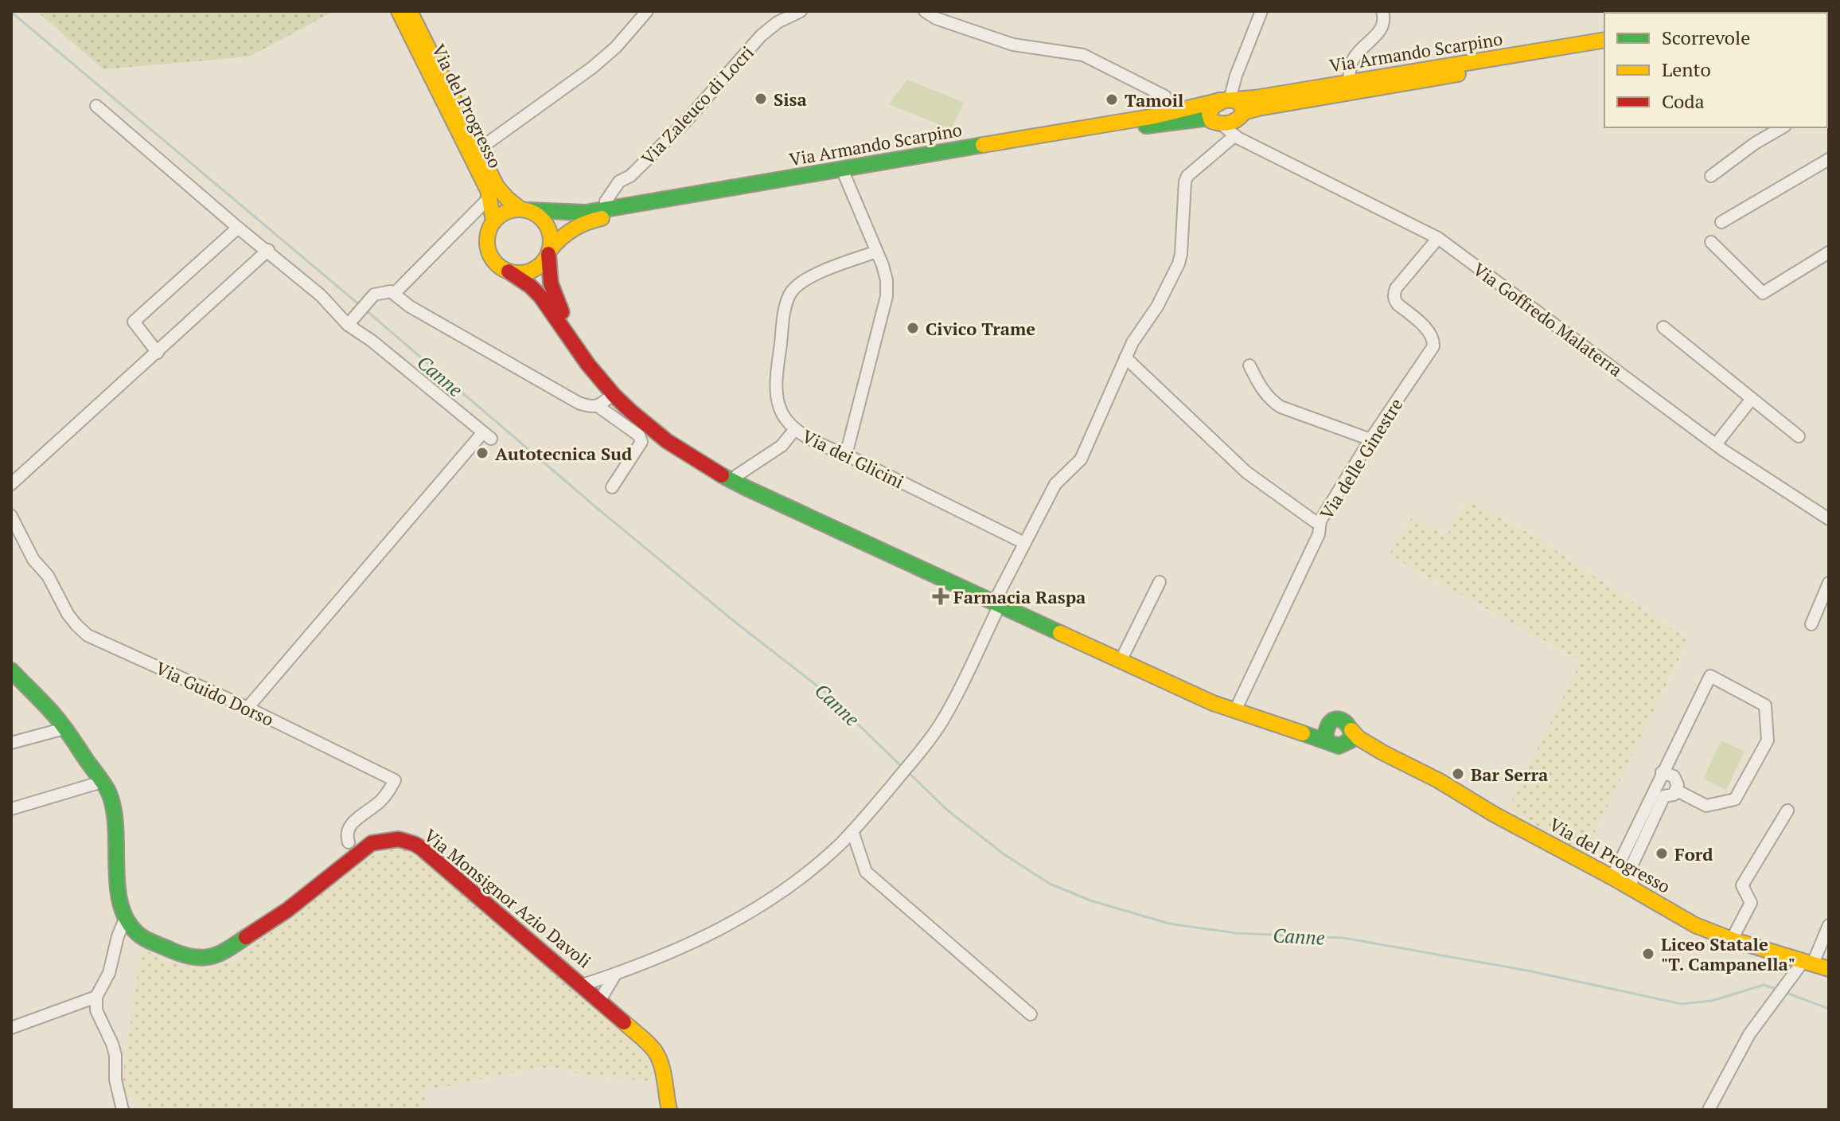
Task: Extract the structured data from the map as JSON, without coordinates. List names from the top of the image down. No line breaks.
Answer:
{"streets":{"street":["Via Armando Scarpino","Via Zaleuco di Locri","Via del Progresso","Via Goffredo Malaterra","Via dei Glicini","Via delle Ginestre","Via Guido Dorso","Via Monsignor Azio Davoli"]},"crossings":[["Via Armando Scarpino","Via Zaleuco di Locri"],["Via Armando Scarpino","Via del Progresso"],["Via Armando Scarpino","Via Goffredo Malaterra"],["Via Goffredo Malaterra","Via delle Ginestre"]],"water":["Canne"],"places":{"other":["Sisa","Tamoil","Civico Trame","Autotecnica Sud","Bar Serra","Ford","Liceo Statale \"T. Campanella\""],"health":["Farmacia Raspa"]},"legend":["Scorrevole","Lento","Coda"]}
